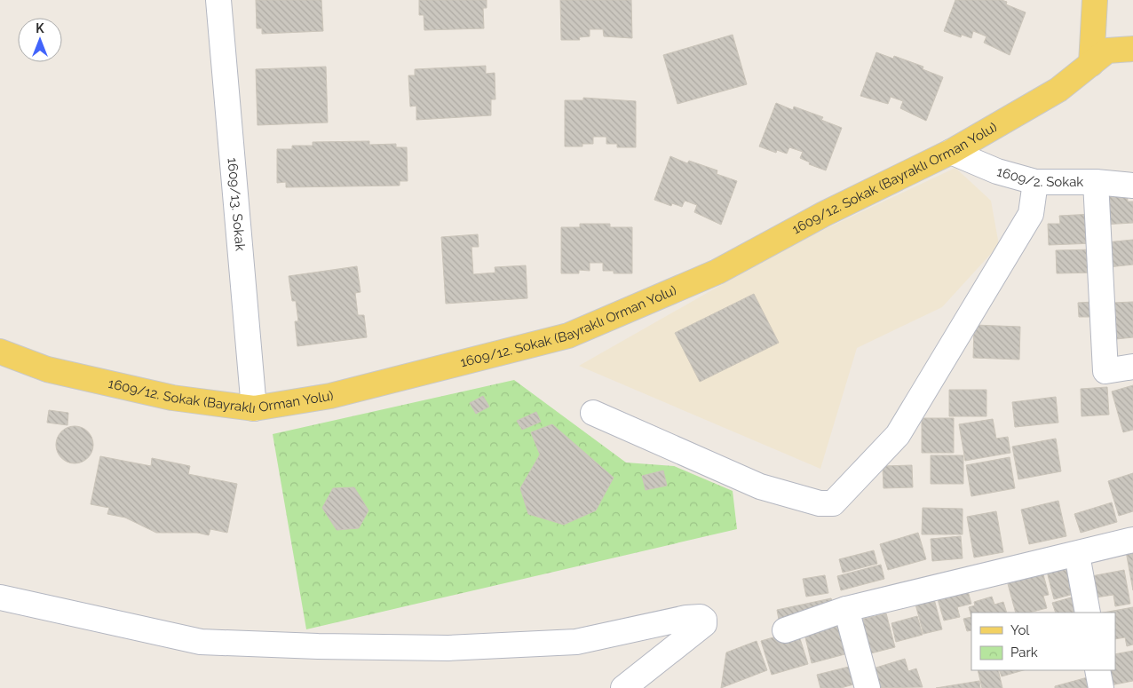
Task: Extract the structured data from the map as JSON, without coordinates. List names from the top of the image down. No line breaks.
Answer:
{"streets":{"main road":["1609/12. Sokak (Bayraklı Orman Yolu)"],"street":["1609/2. Sokak","1609/13. Sokak"]},"crossings":[["1609/2. Sokak","1609/12. Sokak (Bayraklı Orman Yolu)"],["1609/12. Sokak (Bayraklı Orman Yolu)","1609/13. Sokak"]],"legend":["Yol","Park"],"north":"top"}
